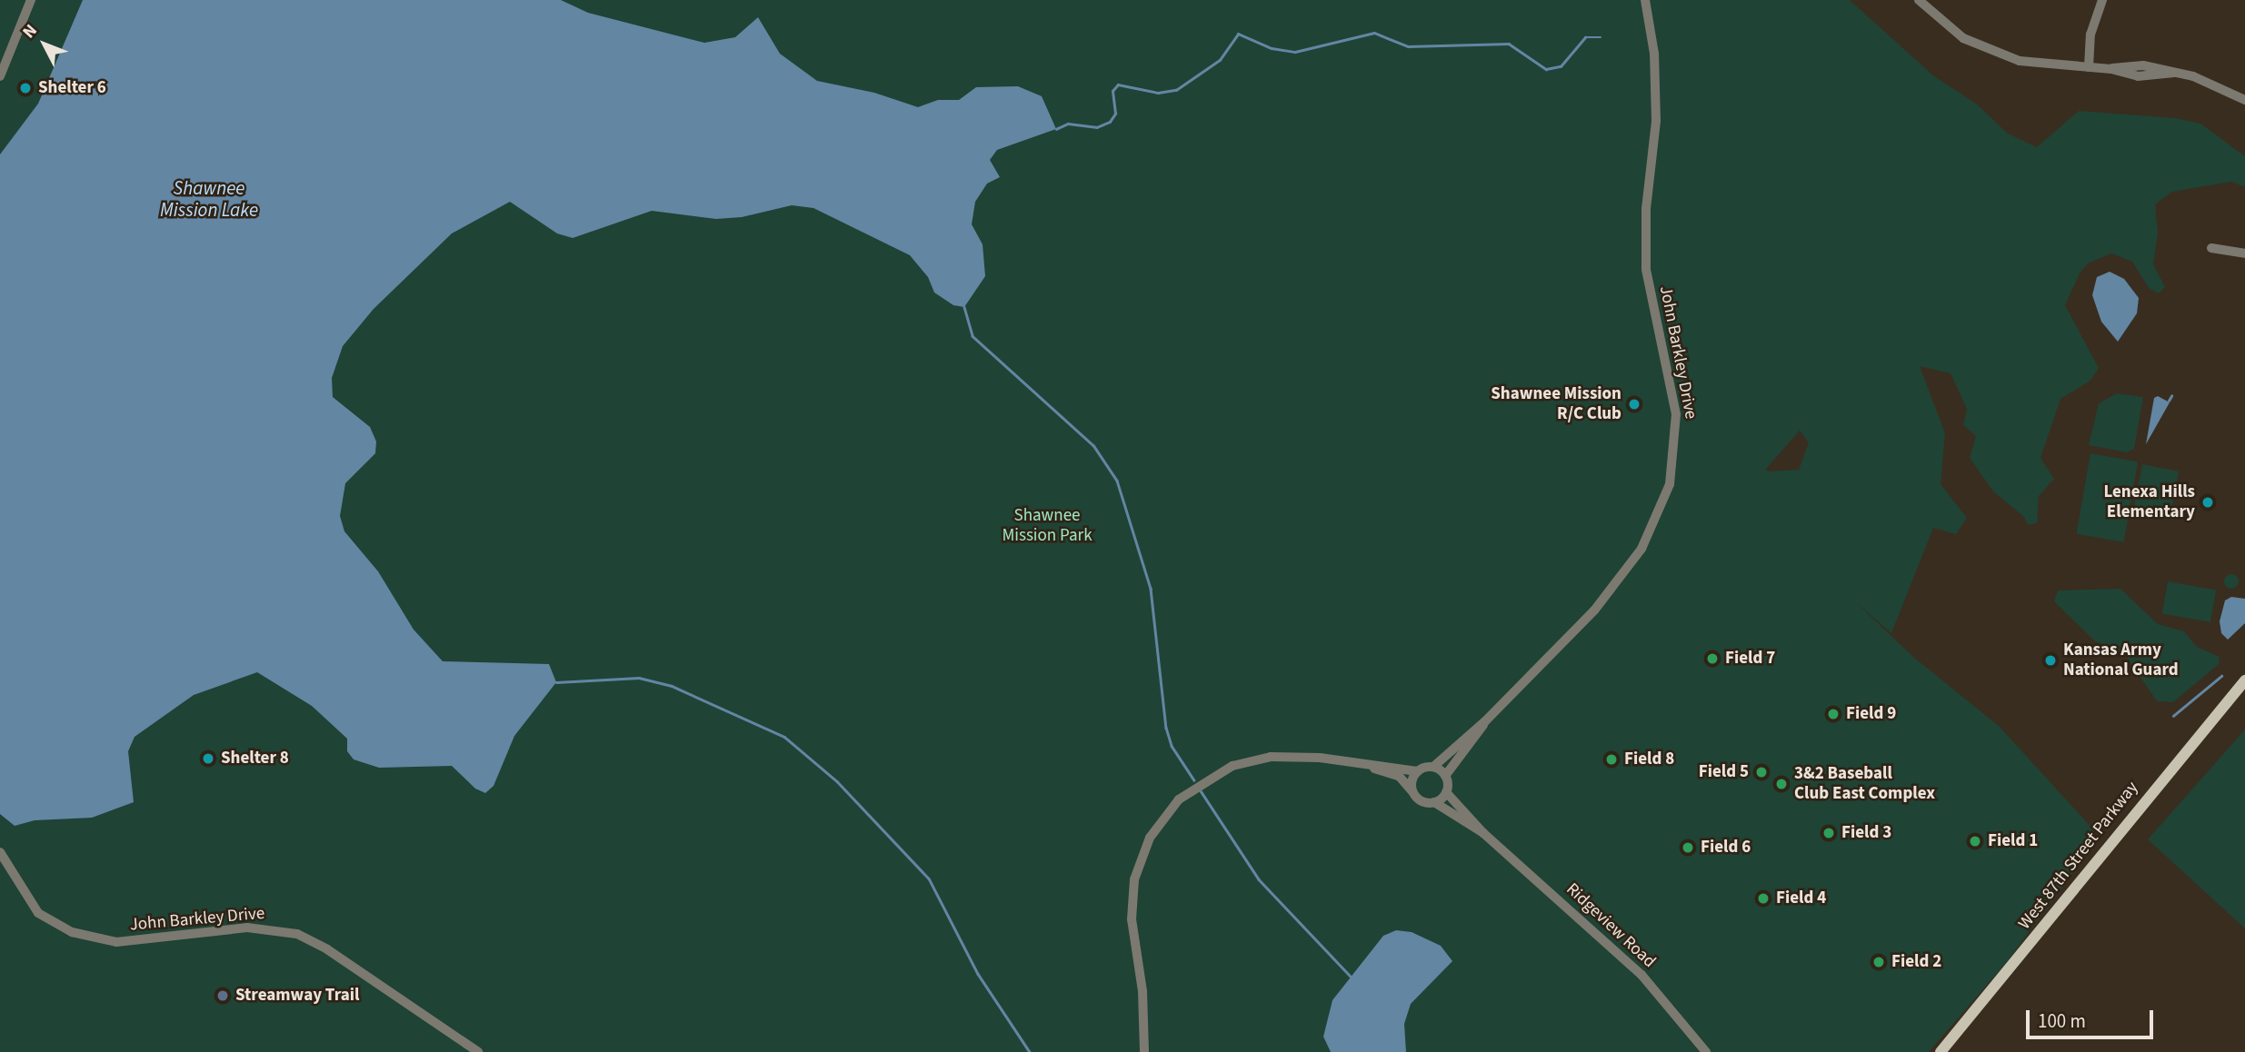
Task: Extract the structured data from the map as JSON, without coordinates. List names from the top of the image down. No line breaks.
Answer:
{"streets":{"main road":["West 87th Street Parkway"],"street":["John Barkley Drive","Ridgeview Road"]},"water":["Shawnee Mission Lake"],"parks":["Shawnee Mission Park"],"places":["Shelter 6","Shawnee Mission R/C Club","Lenexa Hills Elementary","Field 7","Kansas Army National Guard","Field 9","Shelter 8","Field 8","Field 5","3&2 Baseball Club East Complex","Field 3","Field 1","Field 6","Field 4","Field 2","Streamway Trail"],"scale_bar":"100 m","north":"top left"}
